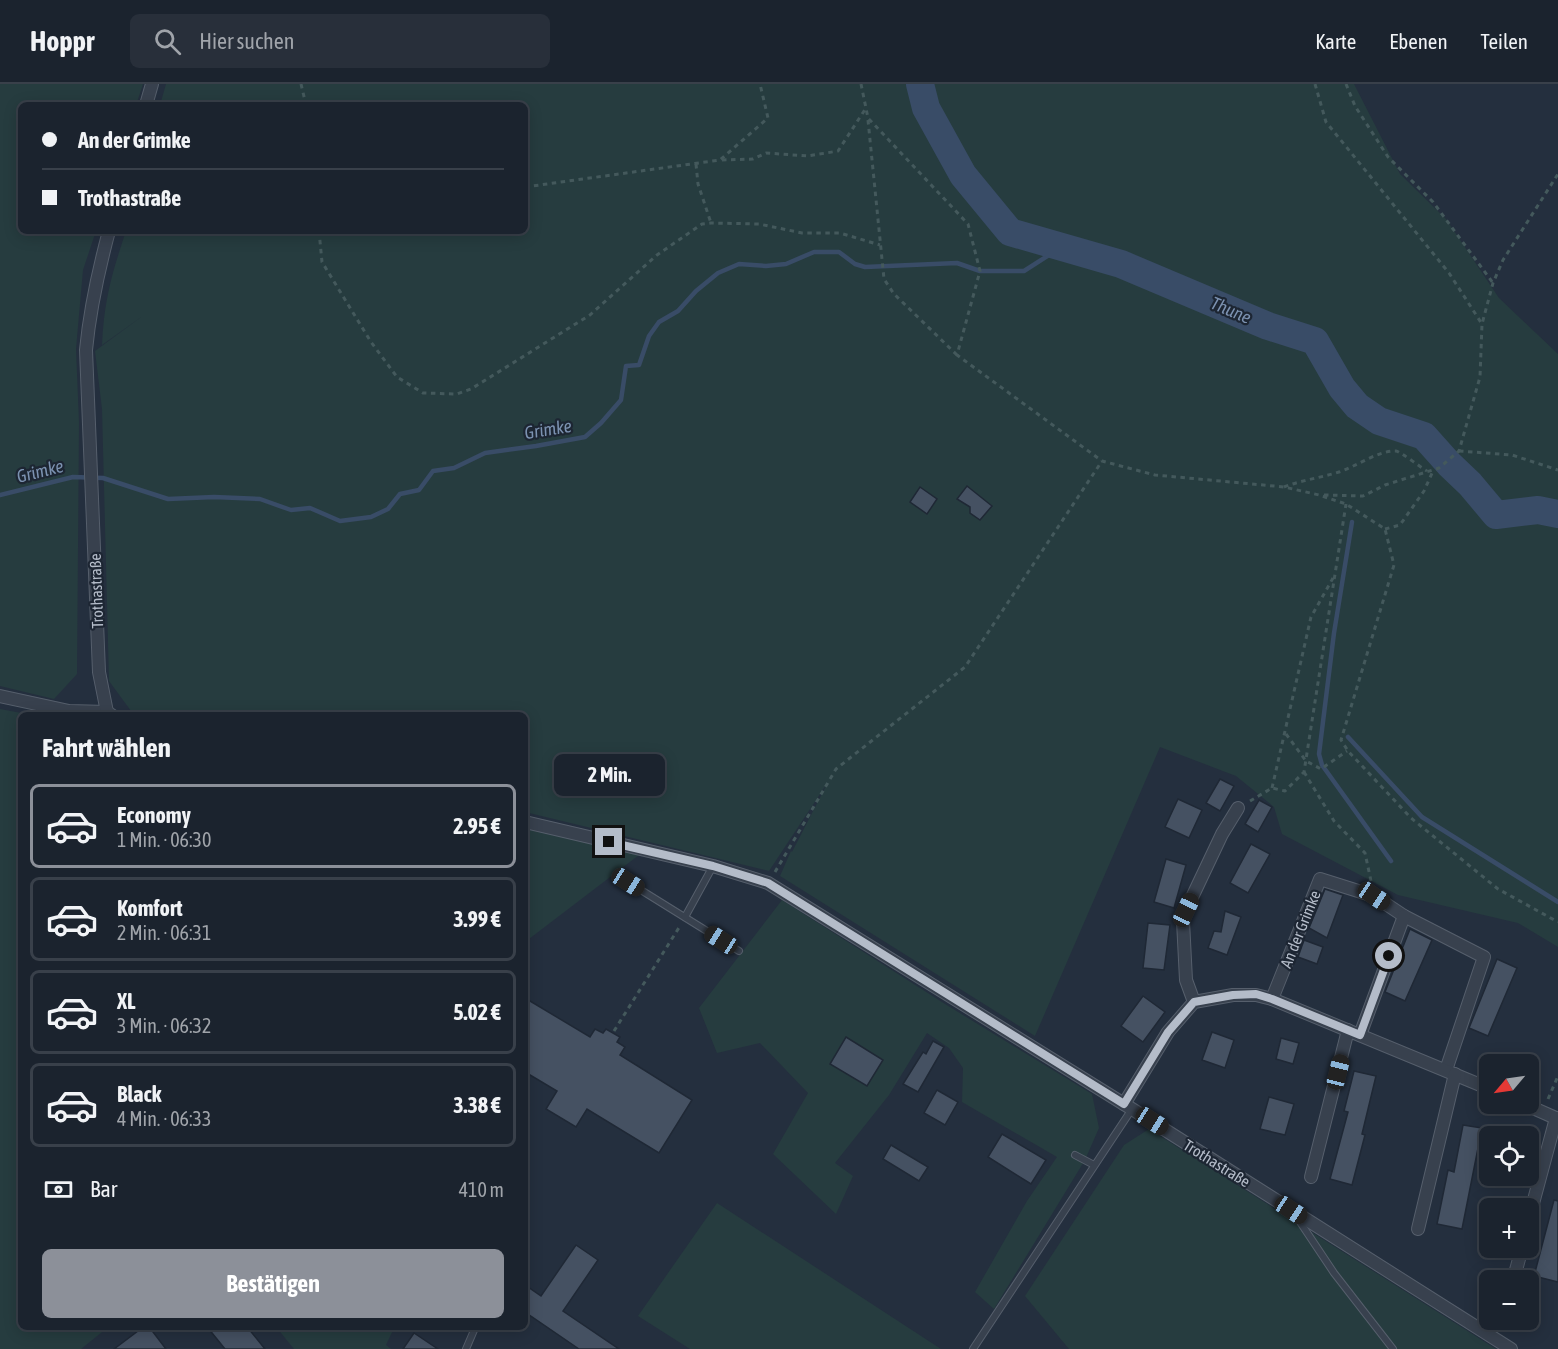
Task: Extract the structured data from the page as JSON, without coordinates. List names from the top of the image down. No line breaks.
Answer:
{"streets":{"street":["Trothastraße","An der Grimke"]},"water":["Thune","Grimke"],"north":"bottom left","page":{"header":"Hoppr","search":"Hier suchen","nav":["Karte","Ebenen","Teilen"],"banner":["An der Grimke","Trothastraße"],"heading":"Fahrt wählen","bubble":"2 Min.","list":[{"name":"Economy","note":"1 Min. · 06:30","value":"2.95 €"},{"name":"Komfort","note":"2 Min. · 06:31","value":"3.99 €"},{"name":"XL","note":"3 Min. · 06:32","value":"5.02 €"},{"name":"Black","note":"4 Min. · 06:33","value":"3.38 €"}],"map_buttons":["+","−"],"pay":["Bar","410 m"],"buttons":"Bestätigen"}}
